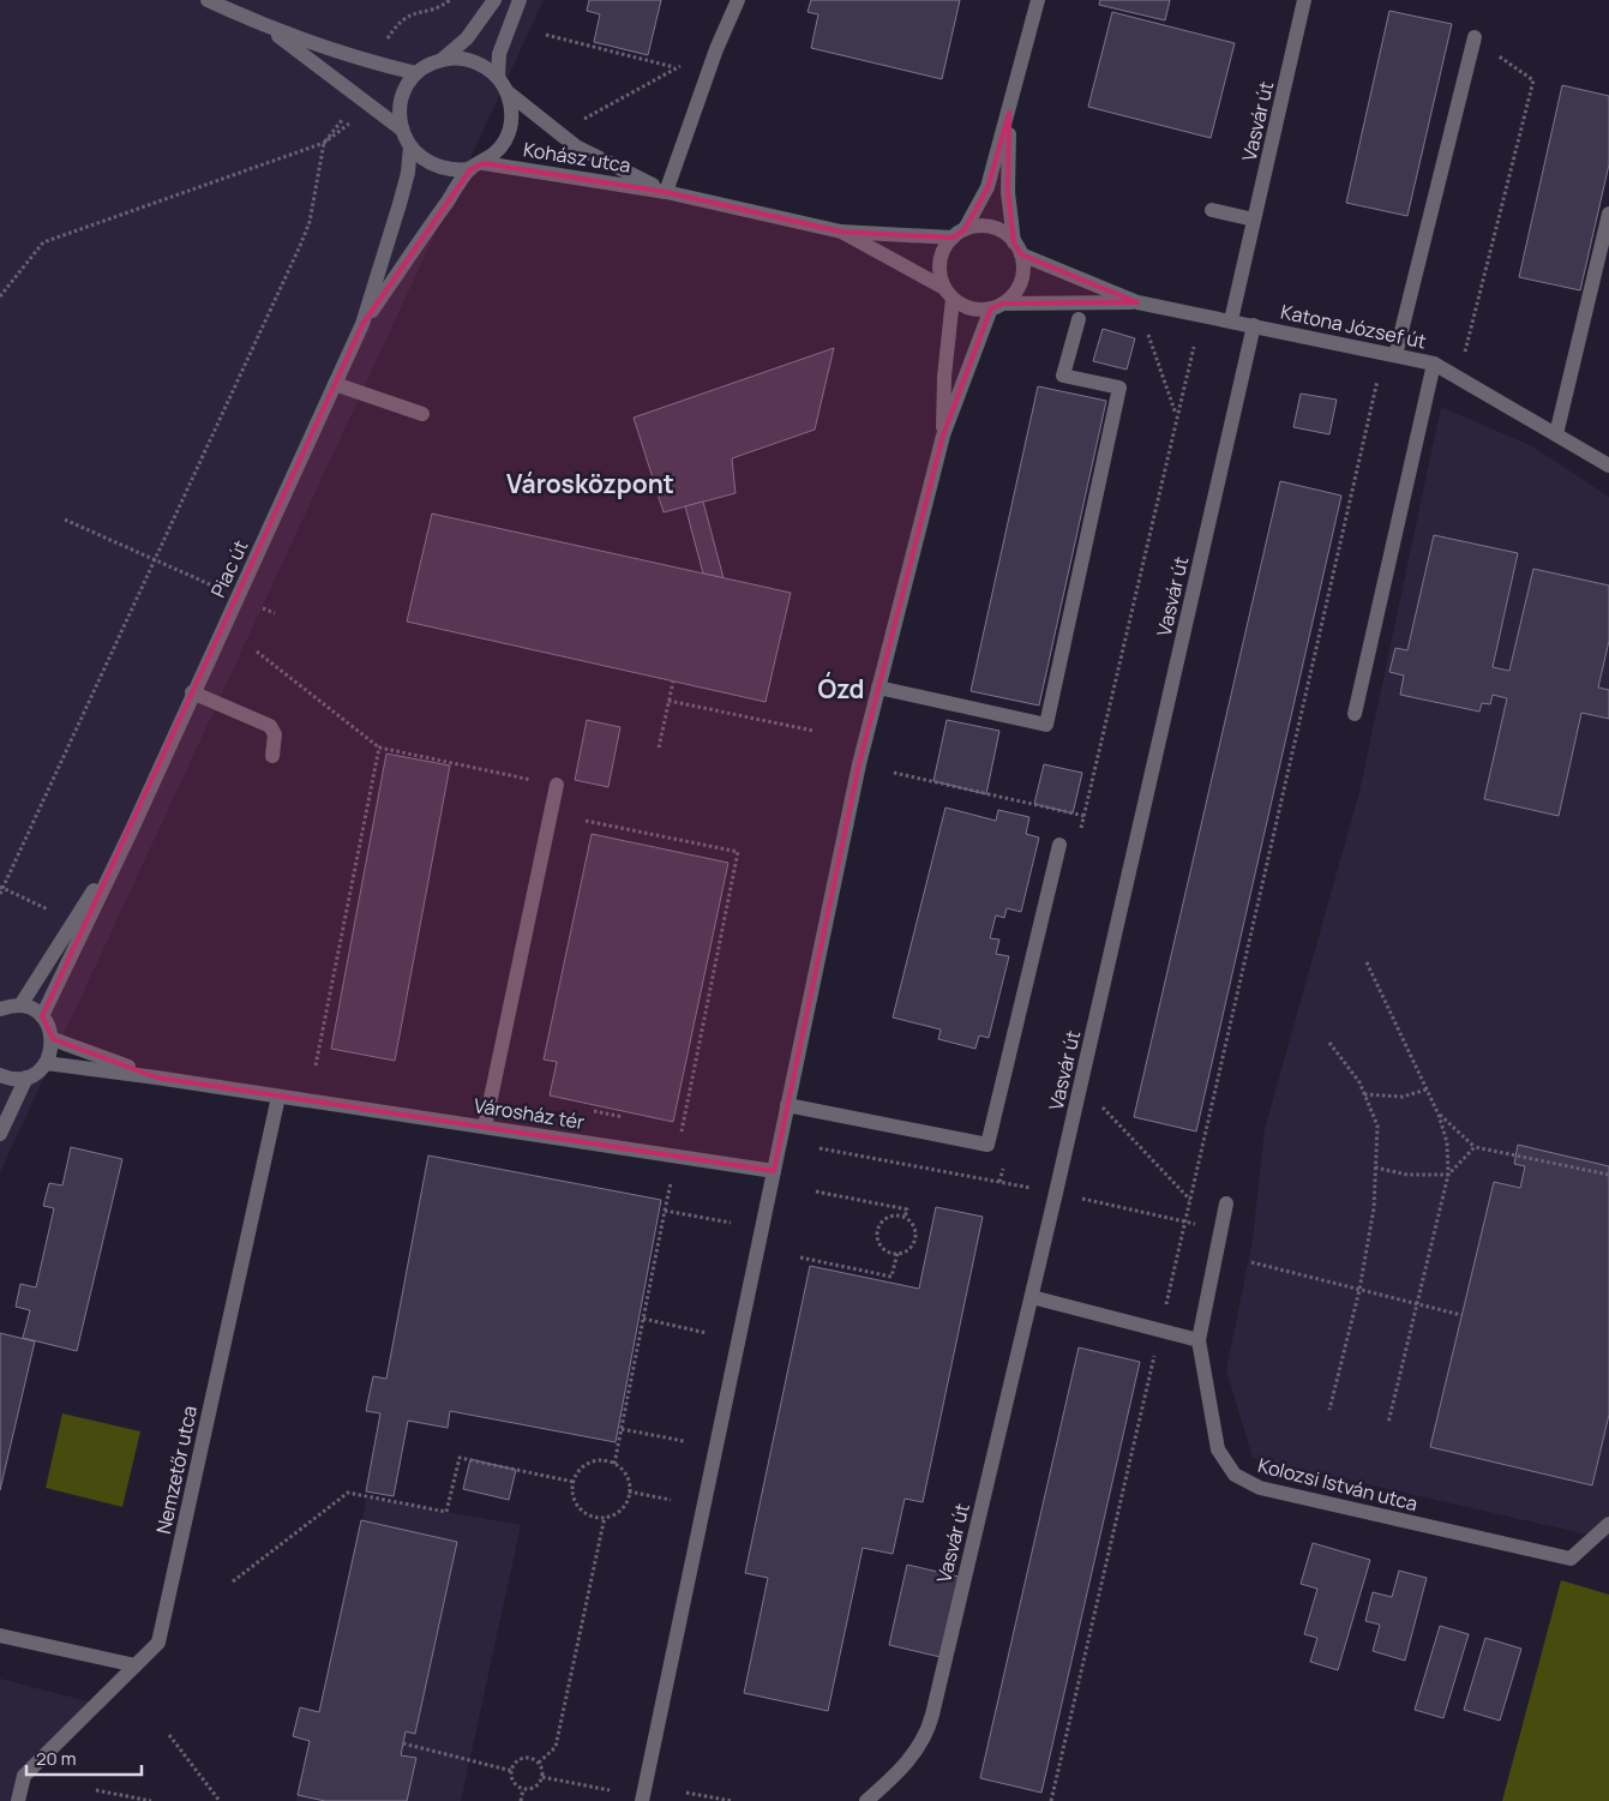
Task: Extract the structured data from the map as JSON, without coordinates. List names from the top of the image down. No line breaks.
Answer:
{"streets":{"street":["Vasvár út","Kohász utca","Katona József út","Piac út","Városház tér","Nemzetőr utca","Kolozsi István utca"]},"crossings":[["Vasvár út","Katona József út"],["Városház tér","Nemzetőr utca"]],"districts":["Városközpont","Ózd"],"scale_bar":"20 m"}
